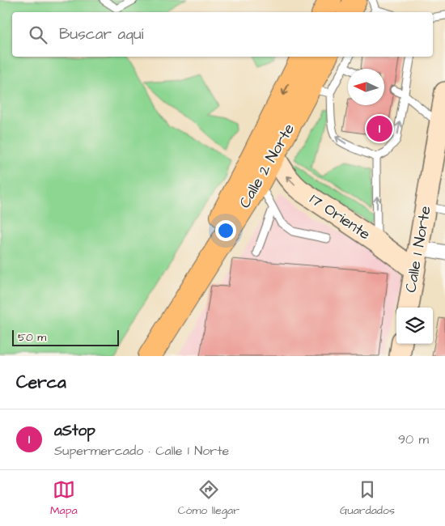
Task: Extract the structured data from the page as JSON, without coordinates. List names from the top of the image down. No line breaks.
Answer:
{"streets":{"main road":["Calle 2 Norte","17 Oriente","Calle 1 Norte"]},"crossings":[["Calle 2 Norte","17 Oriente"],["17 Oriente","Calle 1 Norte"]],"one_way":["17 Oriente"],"scale_bar":"50 m","north":"left","page":{"search":"Buscar aquí","pins":"1","scale":"50 m","heading":"Cerca","list":[{"mark":"1","name":"aStop","note":"Supermercado · Calle 1 Norte","value":"90 m"}],"nav":["Mapa","Cómo llegar","Guardados"]}}
